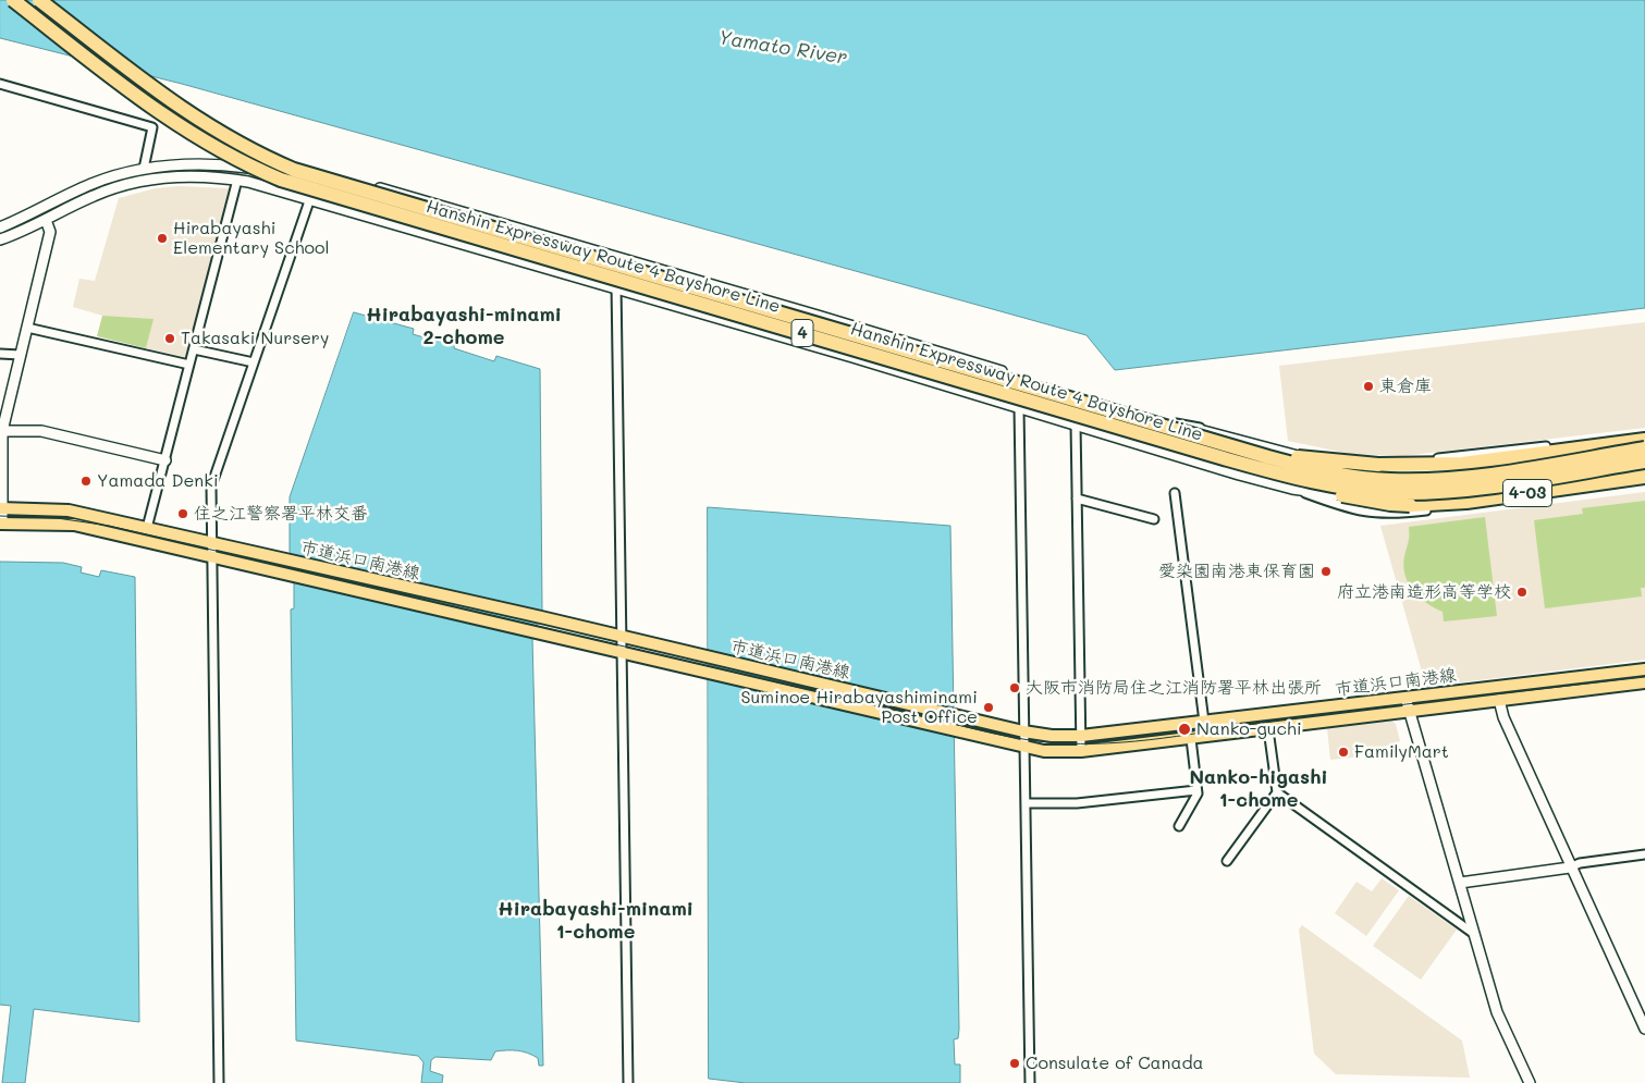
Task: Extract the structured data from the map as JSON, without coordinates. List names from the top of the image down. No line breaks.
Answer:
{"streets":{"highway":["Hanshin Expressway Route 4 Bayshore Line","4","4-03"],"main road":["市道浜口南港線"]},"crossings":[["Hanshin Expressway Route 4 Bayshore Line","4-03"]],"districts":["Hirabayashi-minami 2-chome","Nanko-higashi 1-chome","Hirabayashi-minami 1-chome"],"water":["Yamato River"],"places":["Hirabayashi Elementary School","Takasaki Nursery","東倉庫","Yamada Denki","住之江警察署平林交番","愛染園南港東保育園","府立港南造形高等学校","大阪市消防局住之江消防署平林出張所","Suminoe Hirabayashiminami Post Office","Nanko-guchi","FamilyMart","Consulate of Canada"]}
